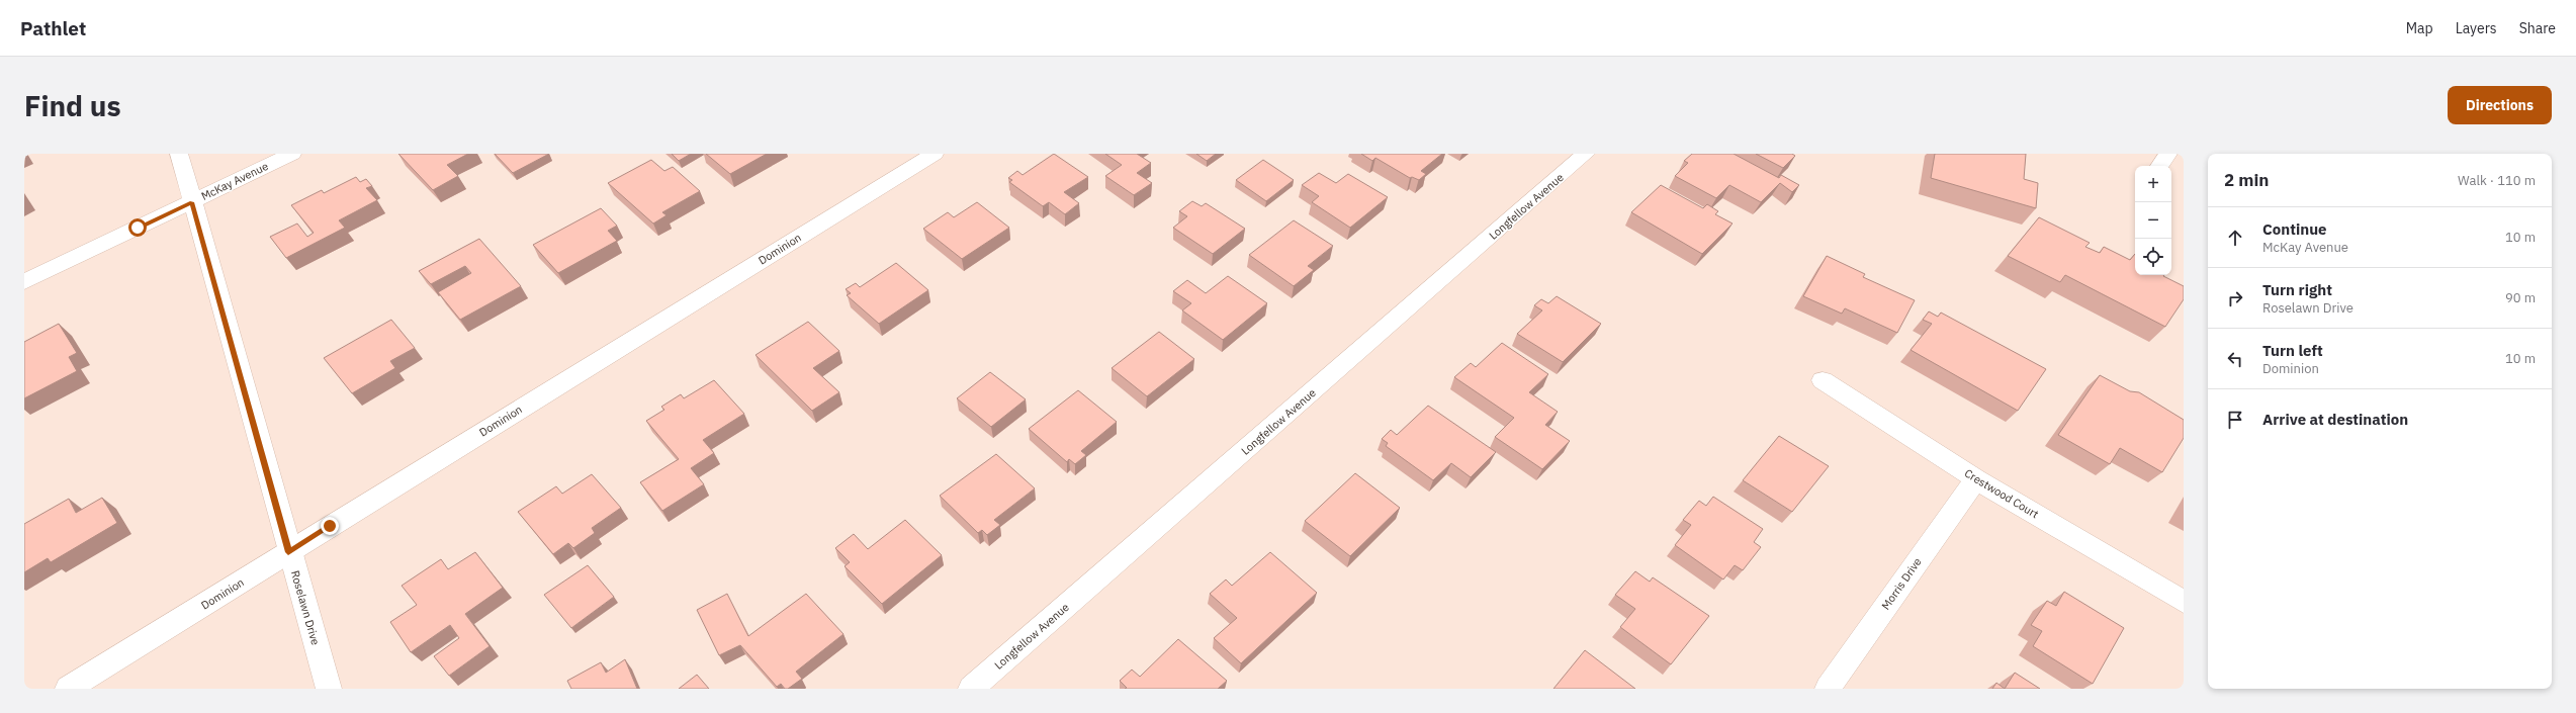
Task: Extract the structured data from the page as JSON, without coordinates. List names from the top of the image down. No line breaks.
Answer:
{"streets":{"street":["McKay Avenue","Longfellow Avenue","Dominion","Crestwood Court","Morris Drive","Roselawn Drive"]},"crossings":[["McKay Avenue","Roselawn Drive"],["Dominion","Roselawn Drive"],["Crestwood Court","Morris Drive"]],"page":{"header":"Pathlet","nav":["Map","Layers","Share"],"buttons":"Directions","title":"Find us","heading":["2 min","Walk · 110 m"],"map_buttons":["+","−"],"list":[["Continue","McKay Avenue","10 m"],["Turn right","Roselawn Drive","90 m"],["Turn left","Dominion","10 m"],"Arrive at destination"]}}
